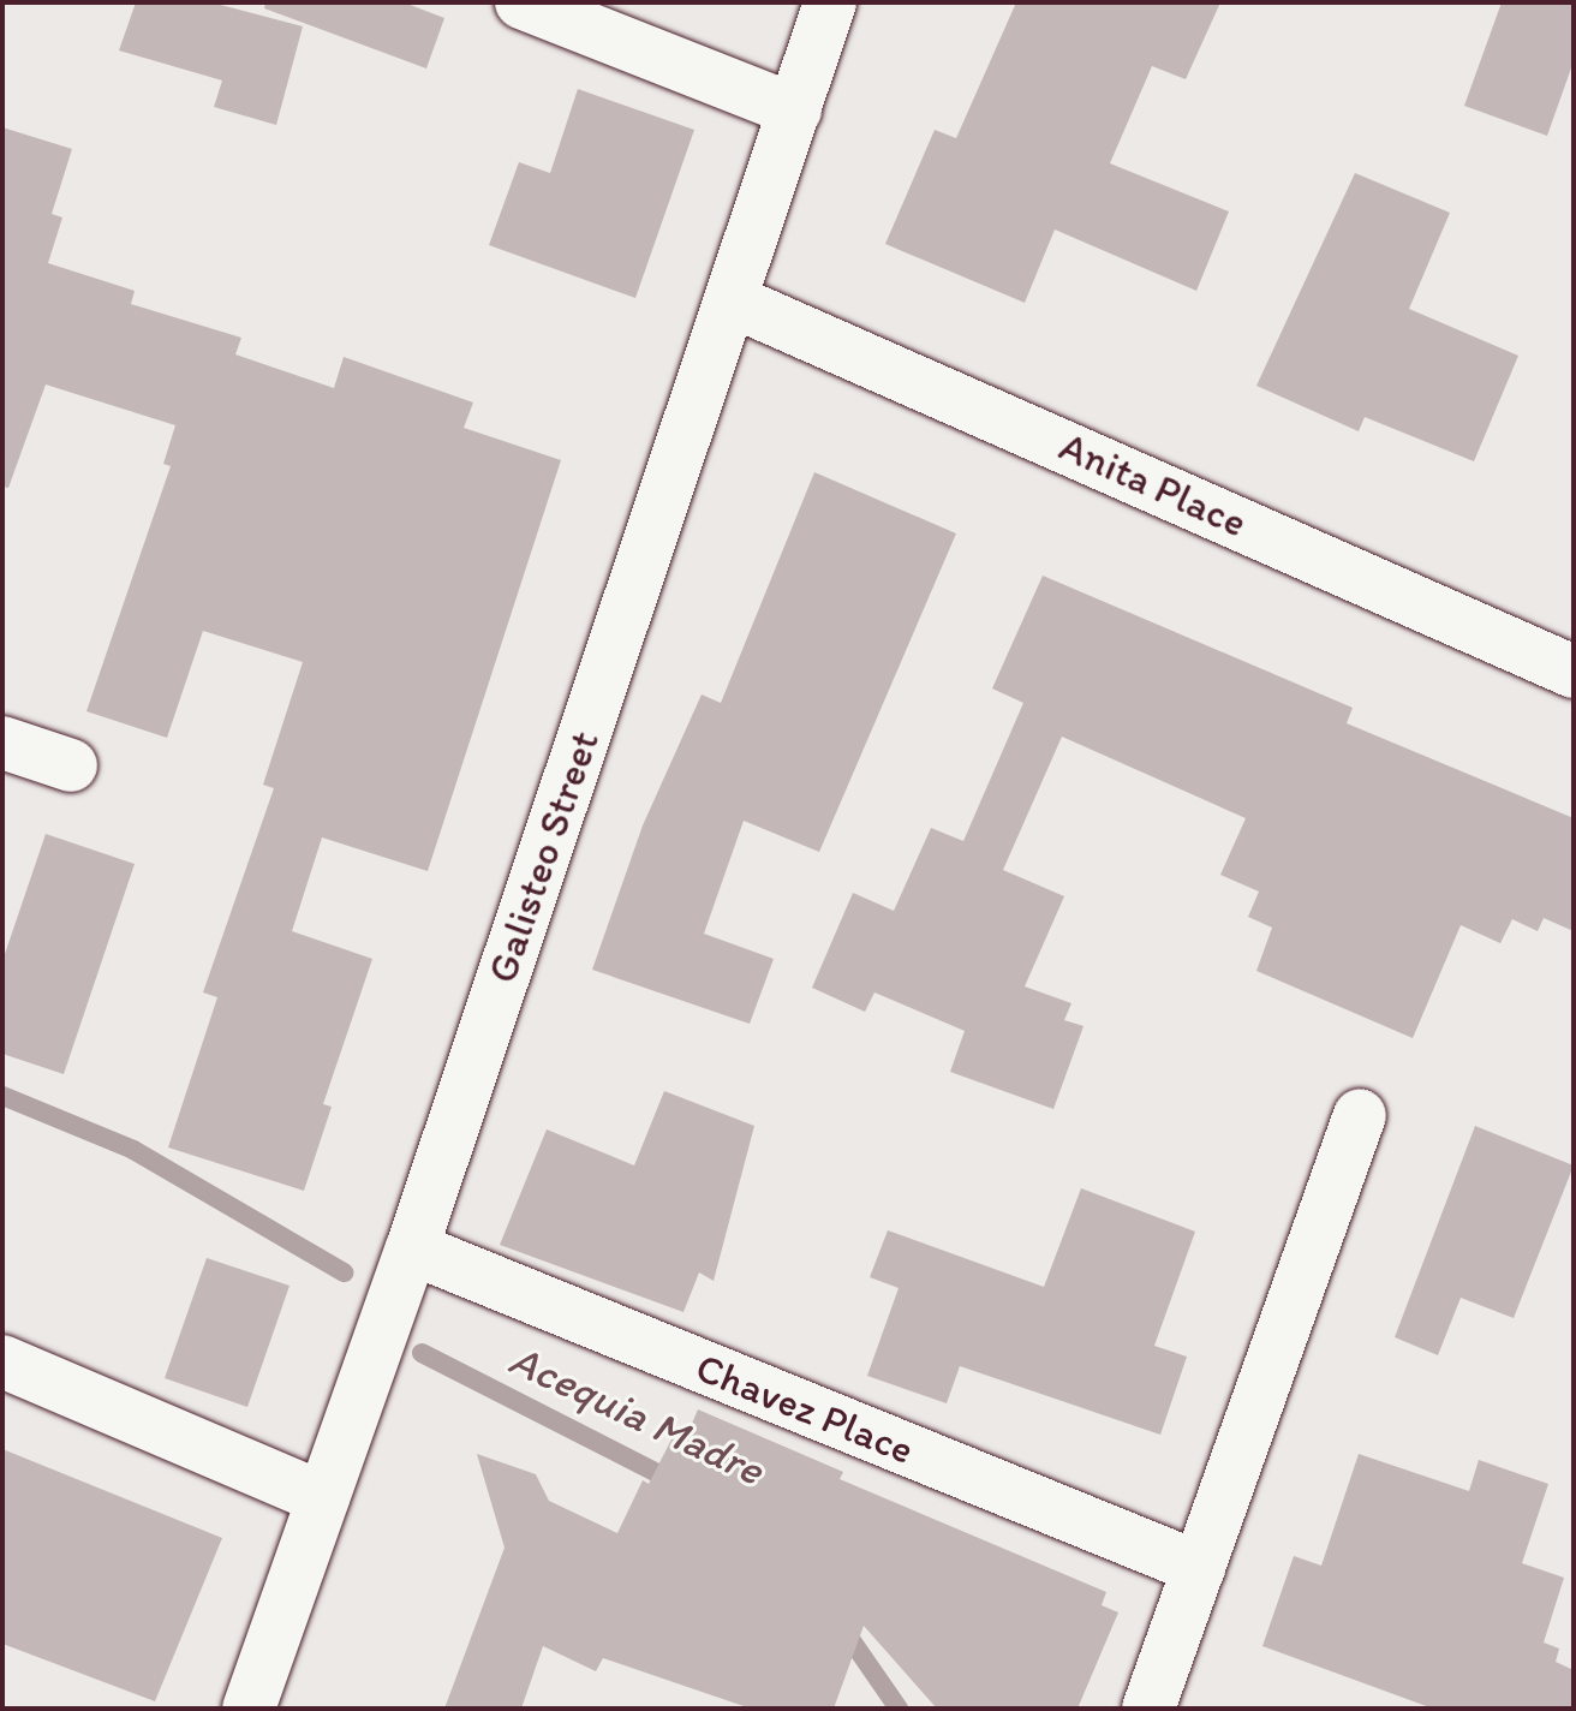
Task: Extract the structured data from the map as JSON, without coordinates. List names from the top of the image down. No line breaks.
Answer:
{"streets":{"street":["Anita Place","Galisteo Street","Chavez Place"]},"crossings":[["Anita Place","Galisteo Street"],["Galisteo Street","Chavez Place"]],"water":["Acequia Madre"]}
